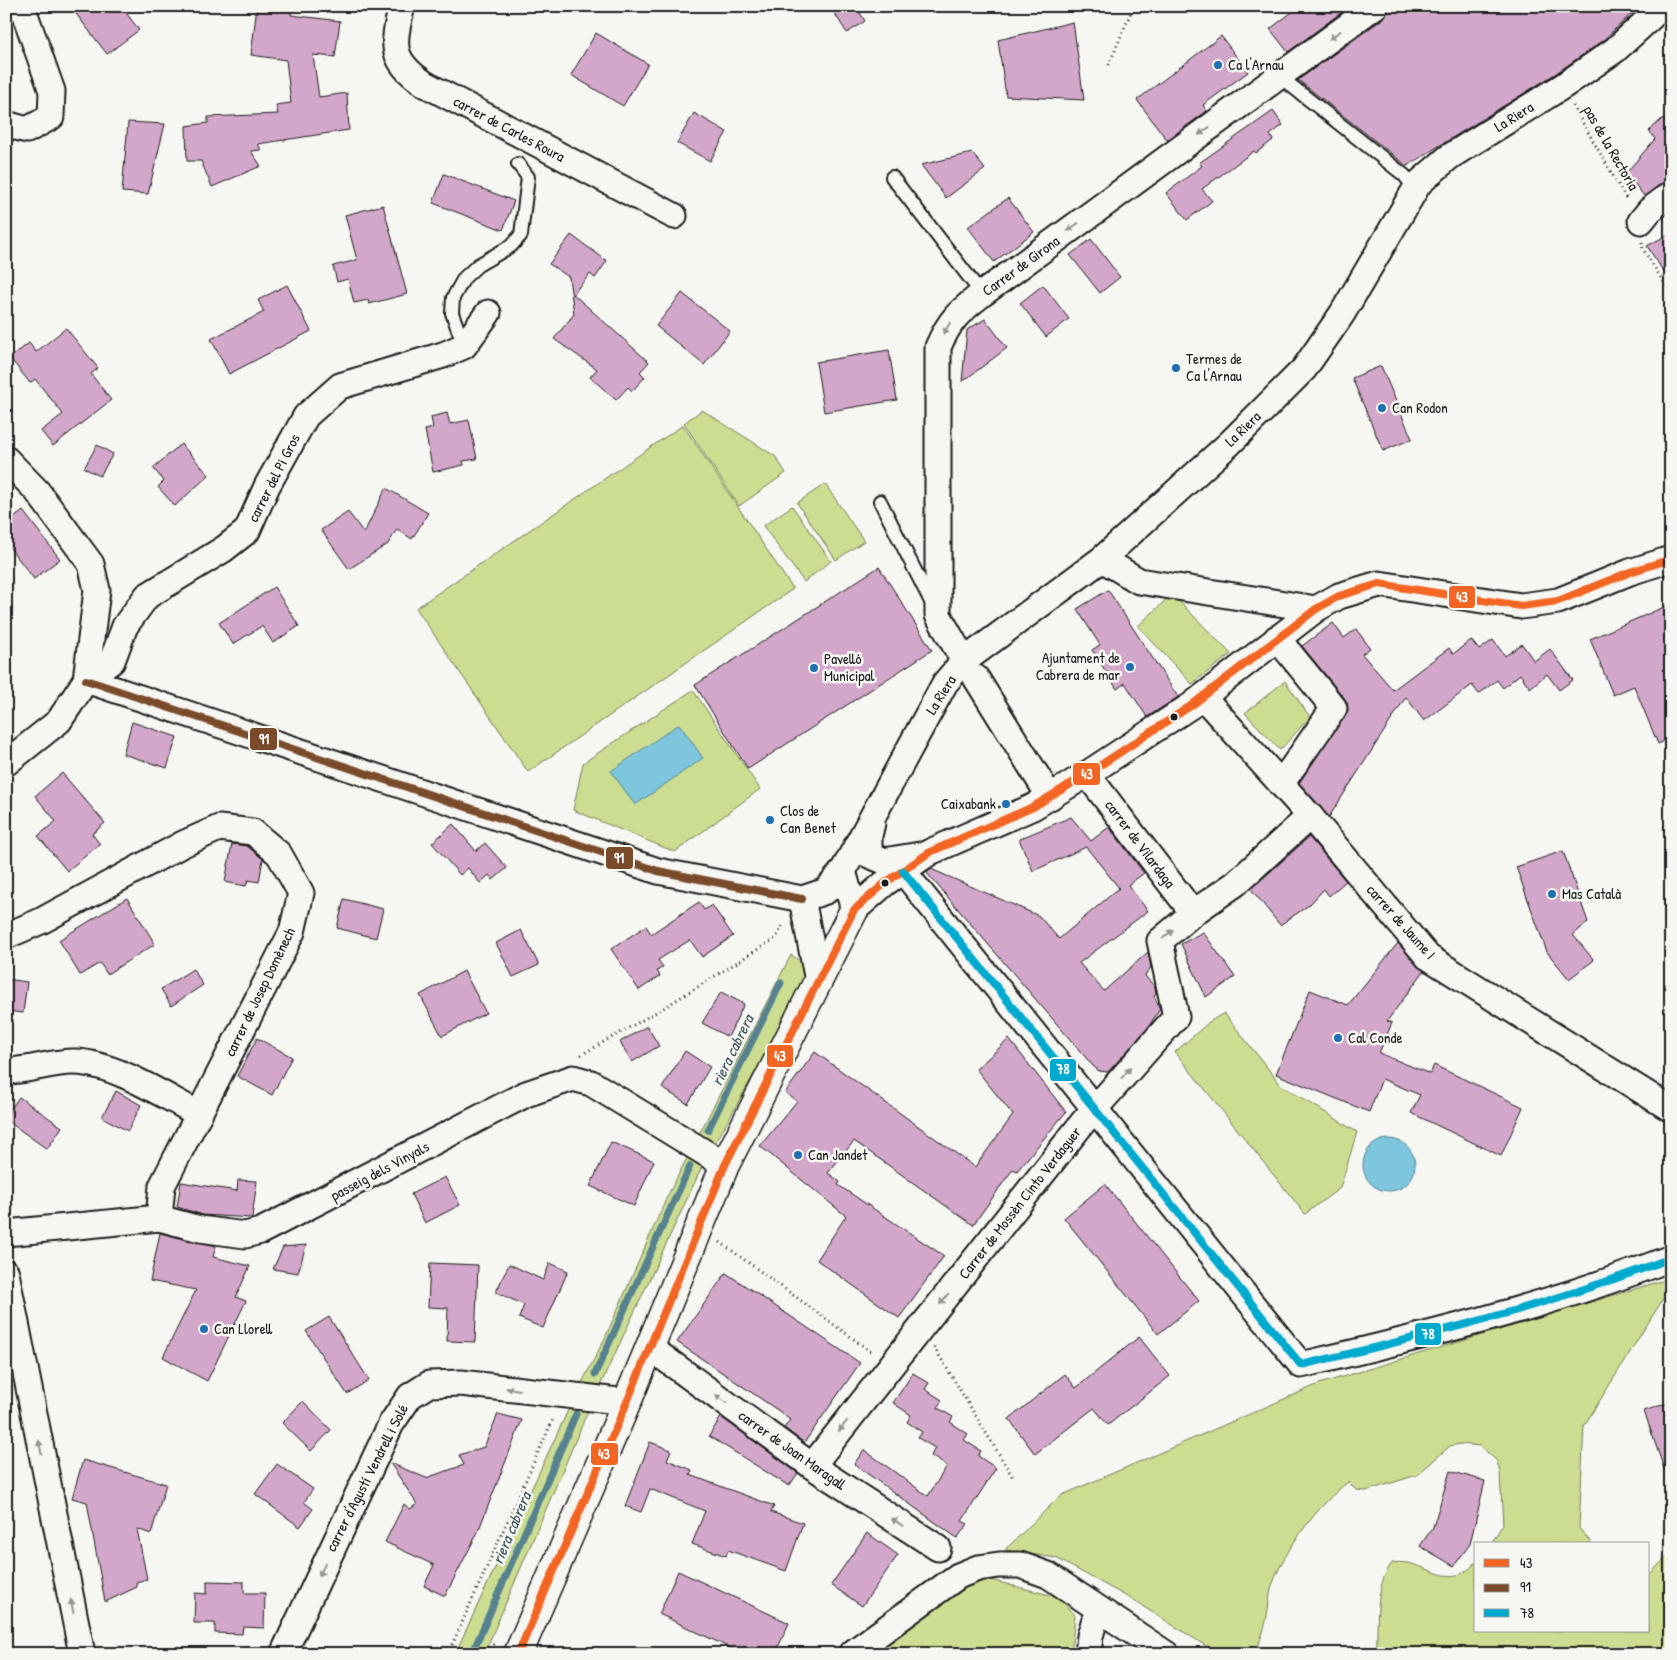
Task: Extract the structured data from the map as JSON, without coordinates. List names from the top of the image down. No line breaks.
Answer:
{"streets":{"street":["La Riera","carrer de Carles Roura","Carrer de Girona","carrer del Pi Gros","carrer de Vilardaga","carrer de Jaume I","carrer de Josep Domènech","passeig dels Vinyals","Carrer de Mossèn Cinto Verdaguer","carrer de Joan Maragall","carrer d'Agustí Vendrell i Solé"],"path":["pas de la Rectoria"]},"crossings":[["La Riera","pas de la Rectoria"],["La Riera","Carrer de Girona"],["carrer de Vilardaga","Carrer de Mossèn Cinto Verdaguer"],["carrer de Jaume I","Carrer de Mossèn Cinto Verdaguer"],["carrer de Josep Domènech","passeig dels Vinyals"],["Carrer de Mossèn Cinto Verdaguer","carrer de Joan Maragall"]],"one_way":["Carrer de Girona","carrer de Joan Maragall","carrer d'Agustí Vendrell i Solé"],"water":["riera cabrera"],"places":["Ca l'Arnau","Termes de Ca l'Arnau","Can Rodon","Ajuntament de Cabrera de mar","Pavelló Municipal","Caixabank","Clos de Can Benet","Mas Català","Cal Conde","Can Jandet","Can Llorell"],"lines":["transit line 43","transit line 91","transit line 78"],"legend":["43","91","78"]}
